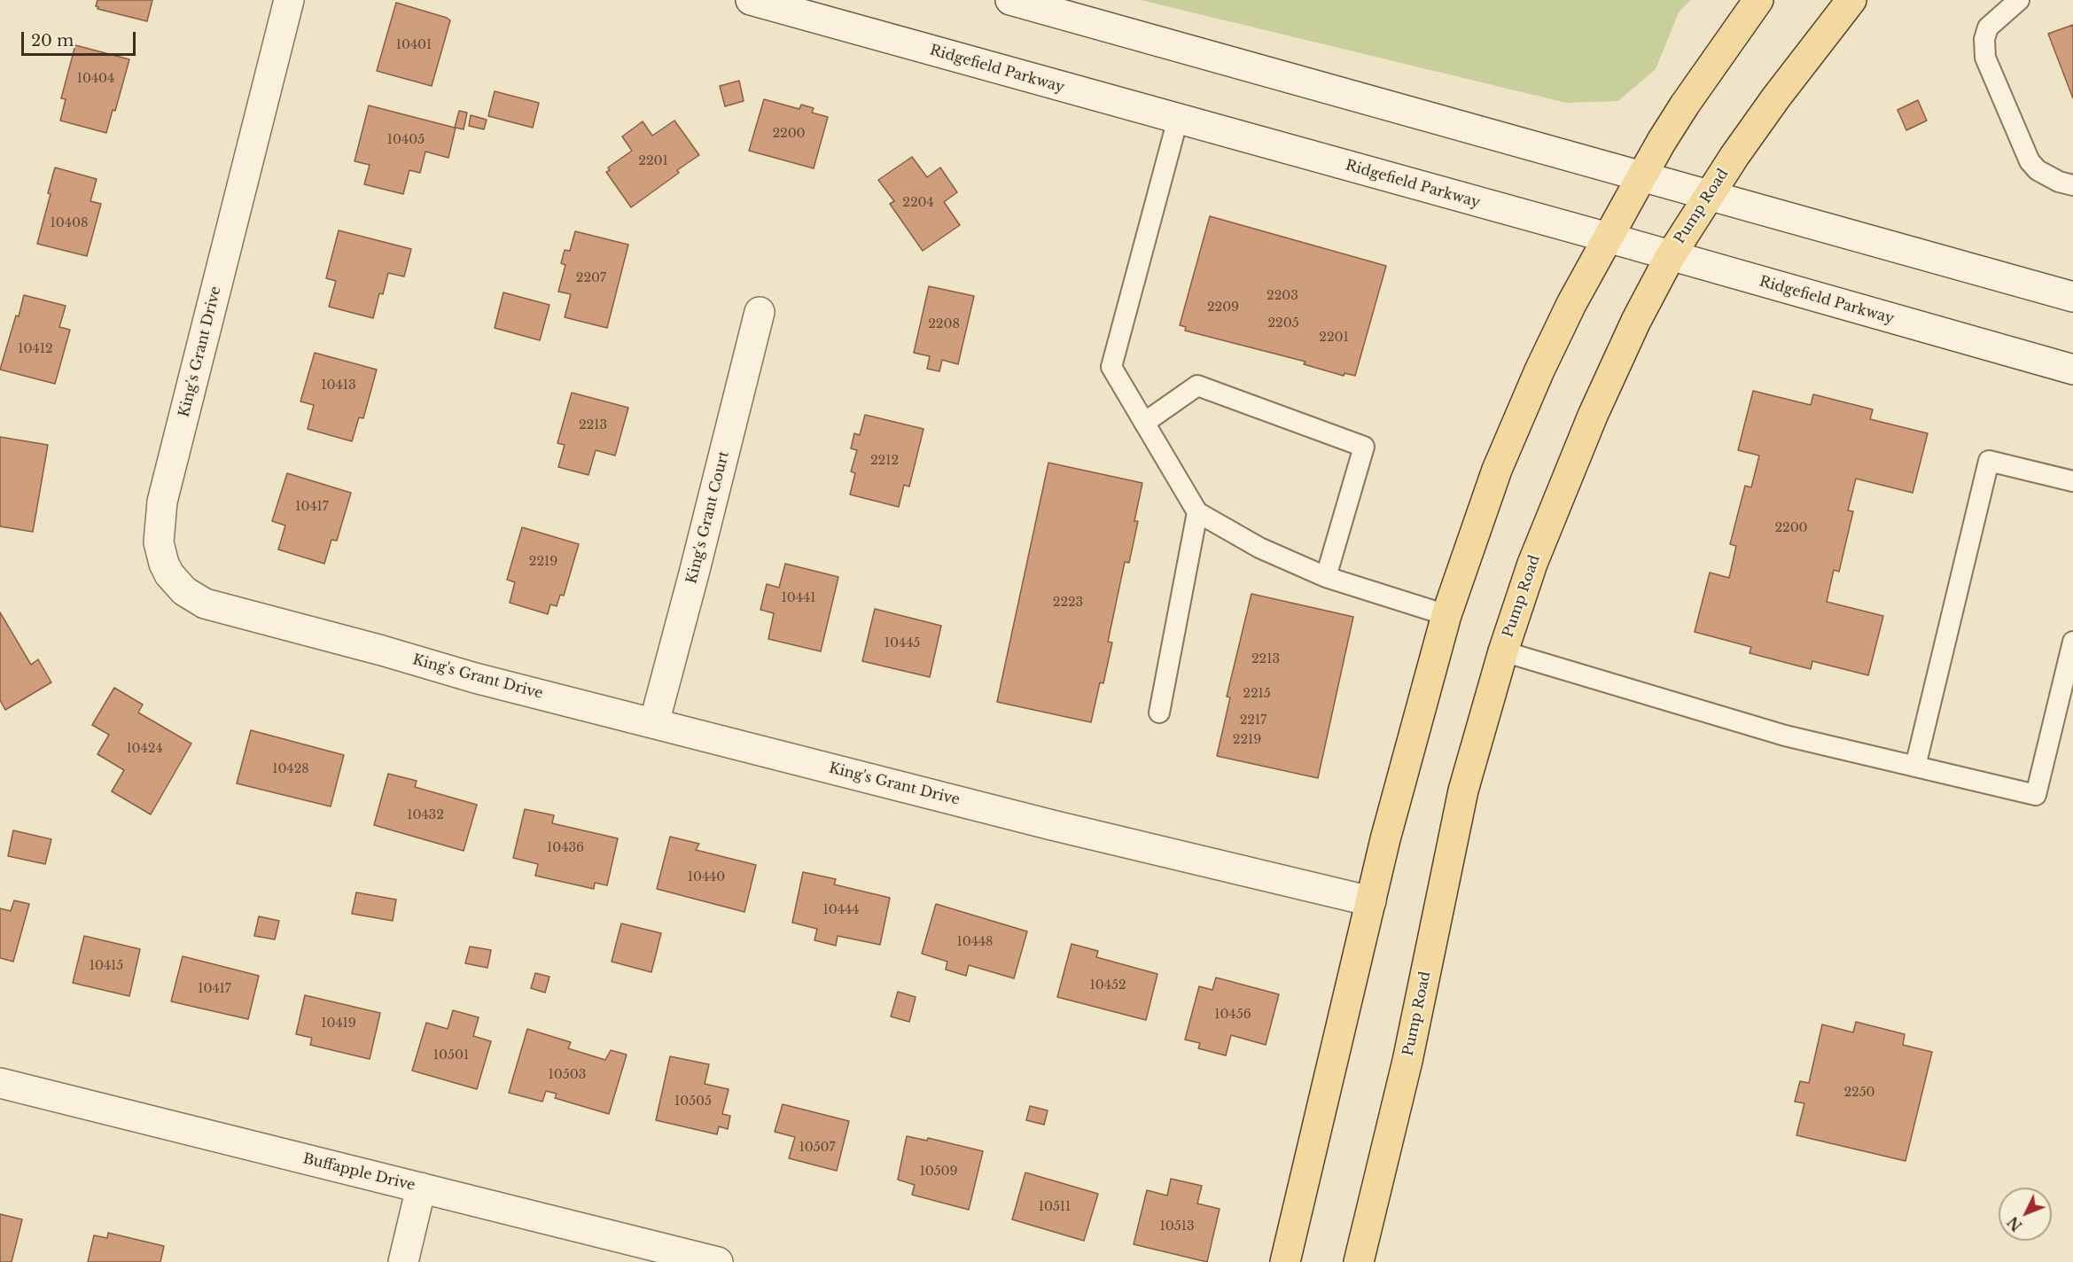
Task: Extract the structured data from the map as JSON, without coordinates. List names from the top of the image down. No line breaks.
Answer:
{"streets":{"main road":["Pump Road"],"street":["Ridgefield Parkway","King's Grant Drive","King's Grant Court","Buffapple Drive"]},"crossings":[["Ridgefield Parkway","Pump Road"],["King's Grant Drive","King's Grant Court"]],"house_numbers":["10401","10404","2200","10405","2201","2204","10408","2207","2203","2209","2205","2208","2201","10412","10413","2213","2212","10417","2200","2219","10441","2223","10445","2213","2215","2217","2219","10424","10428","10432","10436","10440","10444","10448","10415","10452","10417","10456","10419","10501","10503","2250","10505","10507","10509","10511","10513"],"scale_bar":"20 m","north":"bottom left"}
